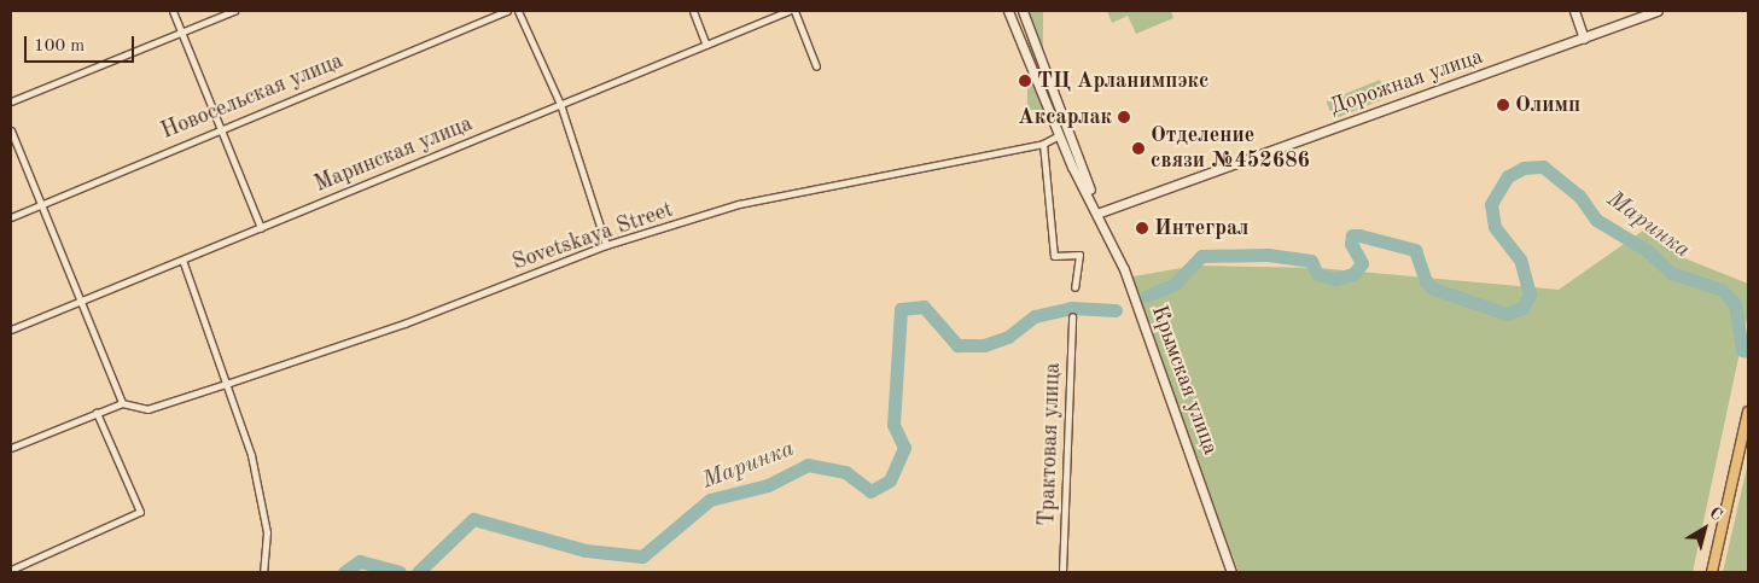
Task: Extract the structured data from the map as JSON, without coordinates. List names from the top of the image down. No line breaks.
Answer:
{"streets":{"main road":["Дорожная улица","Крымская улица"],"street":["Новосельская улица","Маринская улица","Sovetskaya Street","Трактовая улица"]},"crossings":[["Дорожная улица","Крымская улица"]],"water":["Маринка"],"places":["ТЦ Арланимпэкс","Олимп","Аксарлак","Отделение связи №452686","Интеграл"],"scale_bar":"100 m","north":"top right"}
